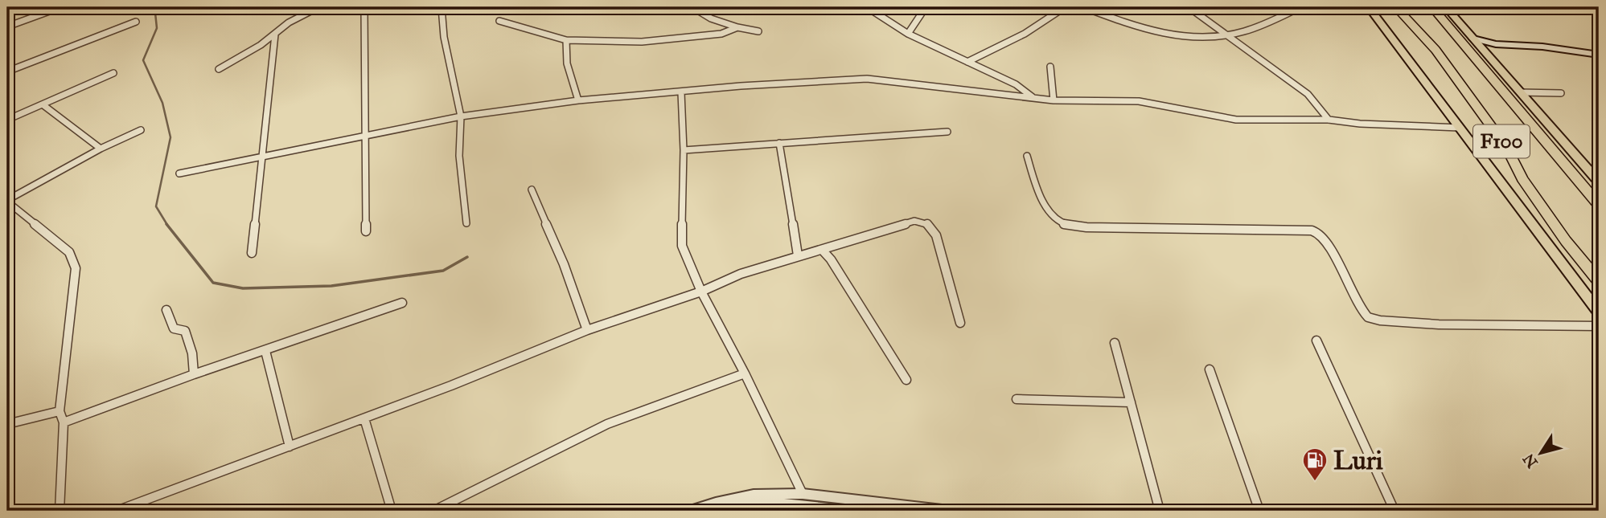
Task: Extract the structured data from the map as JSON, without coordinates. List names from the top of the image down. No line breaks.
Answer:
{"streets":{"highway":["F100"]},"places":{"fuel station":["Luri"]},"north":"bottom left"}
